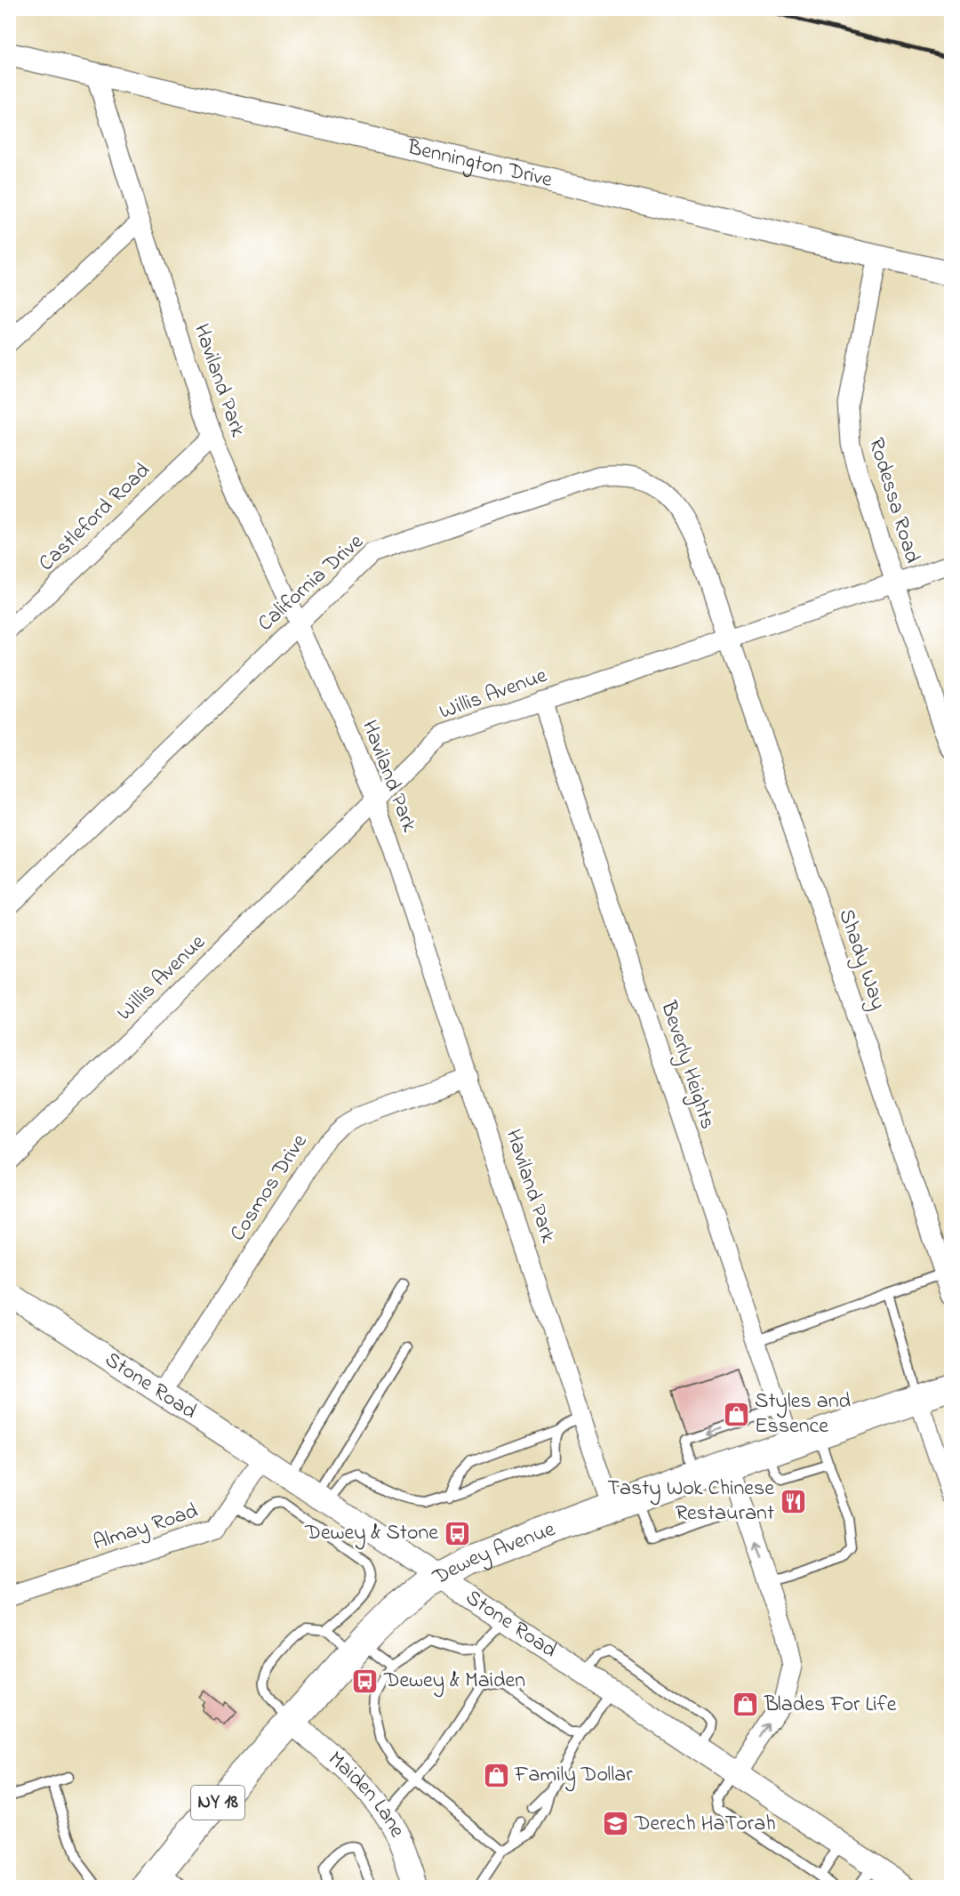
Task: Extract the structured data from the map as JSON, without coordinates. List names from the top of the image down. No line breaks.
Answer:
{"streets":{"main road":["Dewey Avenue","NY 18"],"street":["Bennington Drive","Haviland Park","Rodessa Road","Castleford Road","California Drive","Willis Avenue","Shady Way","Beverly Heights","Cosmos Drive","Stone Road","Almay Road","Maiden Lane"]},"crossings":[["Bennington Drive","Haviland Park"],["Bennington Drive","Rodessa Road"],["Haviland Park","Castleford Road"],["Haviland Park","California Drive"],["Haviland Park","Willis Avenue"],["Haviland Park","Cosmos Drive"],["Haviland Park","Dewey Avenue"],["Rodessa Road","Willis Avenue"],["California Drive","Willis Avenue"],["California Drive","Shady Way"],["Willis Avenue","Shady Way"],["Willis Avenue","Beverly Heights"],["Beverly Heights","Dewey Avenue"],["Cosmos Drive","Stone Road"],["Stone Road","Almay Road"],["Stone Road","Dewey Avenue"],["Dewey Avenue","Maiden Lane"]],"places":{"shop":["Styles and Essence","Blades For Life","Family Dollar"],"restaurant":["Tasty Wok Chinese Restaurant"],"bus stop":["Dewey & Stone","Dewey & Maiden"],"school or university":["Derech HaTorah"]}}
